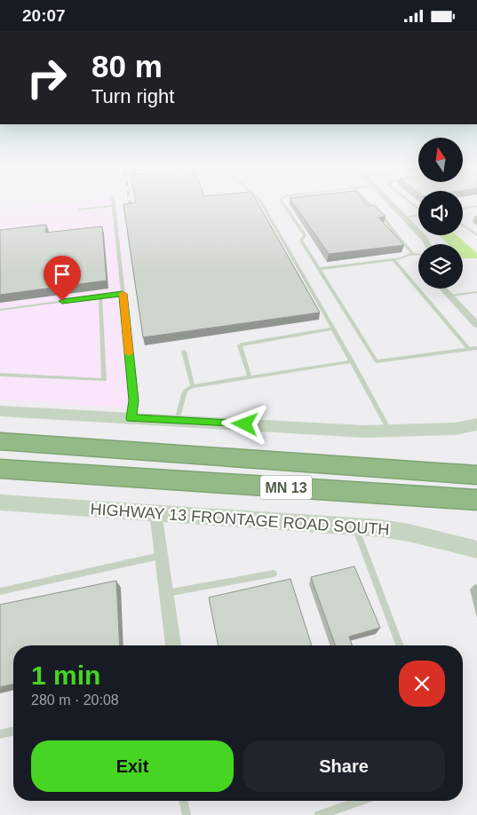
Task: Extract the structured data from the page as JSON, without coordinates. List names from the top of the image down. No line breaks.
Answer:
{"streets":{"highway":["MN 13"],"street":["HIGHWAY 13 FRONTAGE ROAD SOUTH"]},"north":"top","page":{"status":"20:07","turn":["80 m","Turn right"],"heading":["1 min","280 m · 20:08"],"buttons":["Exit","Share"]}}
